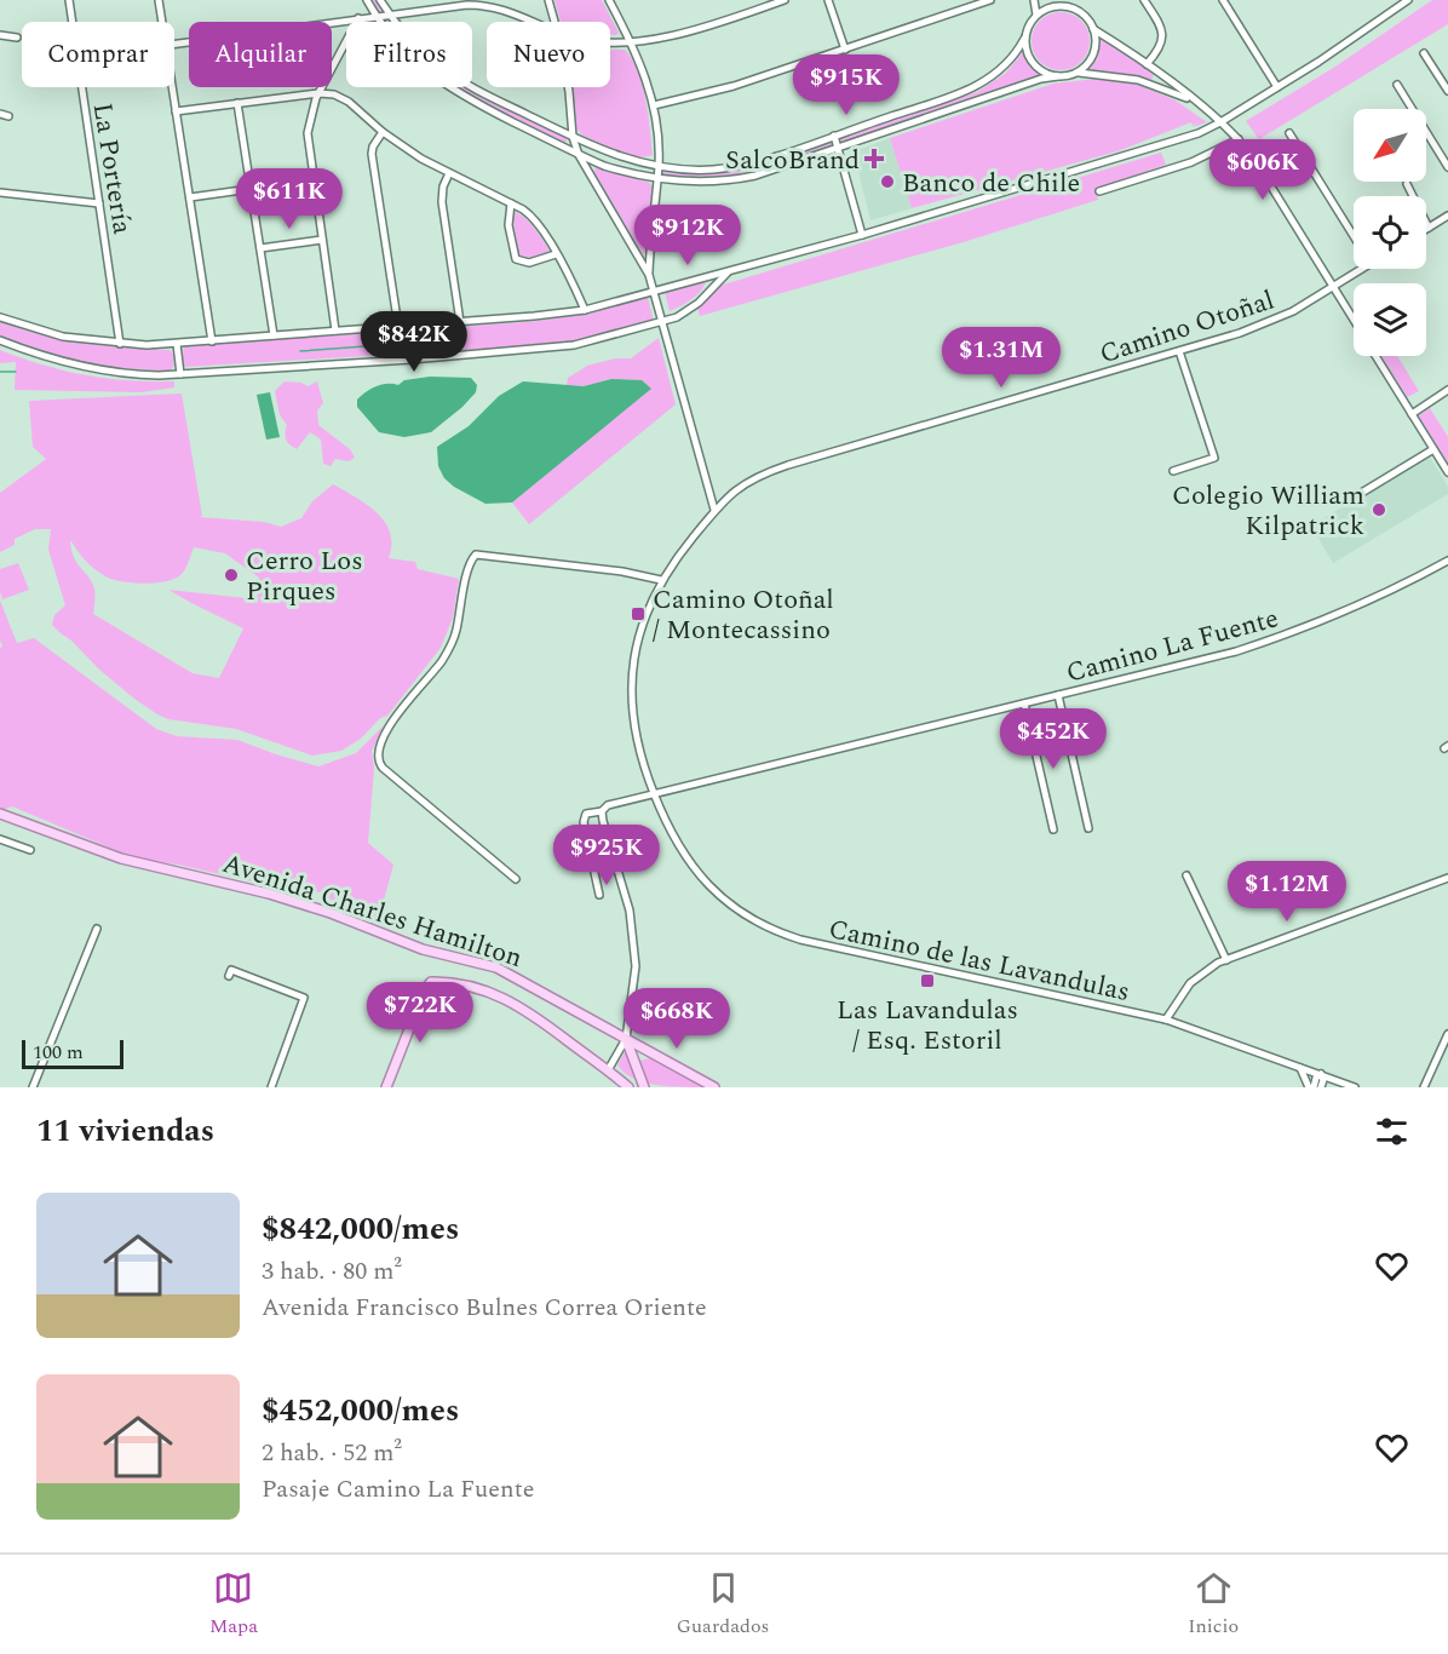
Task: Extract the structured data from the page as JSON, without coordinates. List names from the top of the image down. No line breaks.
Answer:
{"streets":{"main road":["Avenida Charles Hamilton"],"street":["La Portería","Camino Otoñal","Camino La Fuente","Camino de las Lavandulas"]},"crossings":[["Camino Otoñal","Camino La Fuente"],["Camino Otoñal","Camino de las Lavandulas"],["Camino La Fuente","Camino de las Lavandulas"]],"places":{"health":["SalcoBrand"],"other":["Banco de Chile","Colegio William Kilpatrick","Cerro Los Pirques"],"transit":["Camino Otoñal / Montecassino","Las Lavandulas / Esq. Estoril"]},"scale_bar":"100 m","north":"bottom left","page":{"chip":["Comprar","Alquilar","Filtros","Nuevo"],"price":["$915K","$606K","$611K","$912K","$842K","$1.31M","$452K","$925K","$1.12M","$722K","$668K"],"scale":"100 m","heading":"11 viviendas","list":[{"name":"$842,000/mes","note":"3 hab. · 80 m² · Avenida Francisco Bulnes Correa Oriente"},{"name":"$452,000/mes","note":"2 hab. · 52 m² · Pasaje Camino La Fuente"}],"tabs":["Mapa","Guardados","Inicio"]}}
